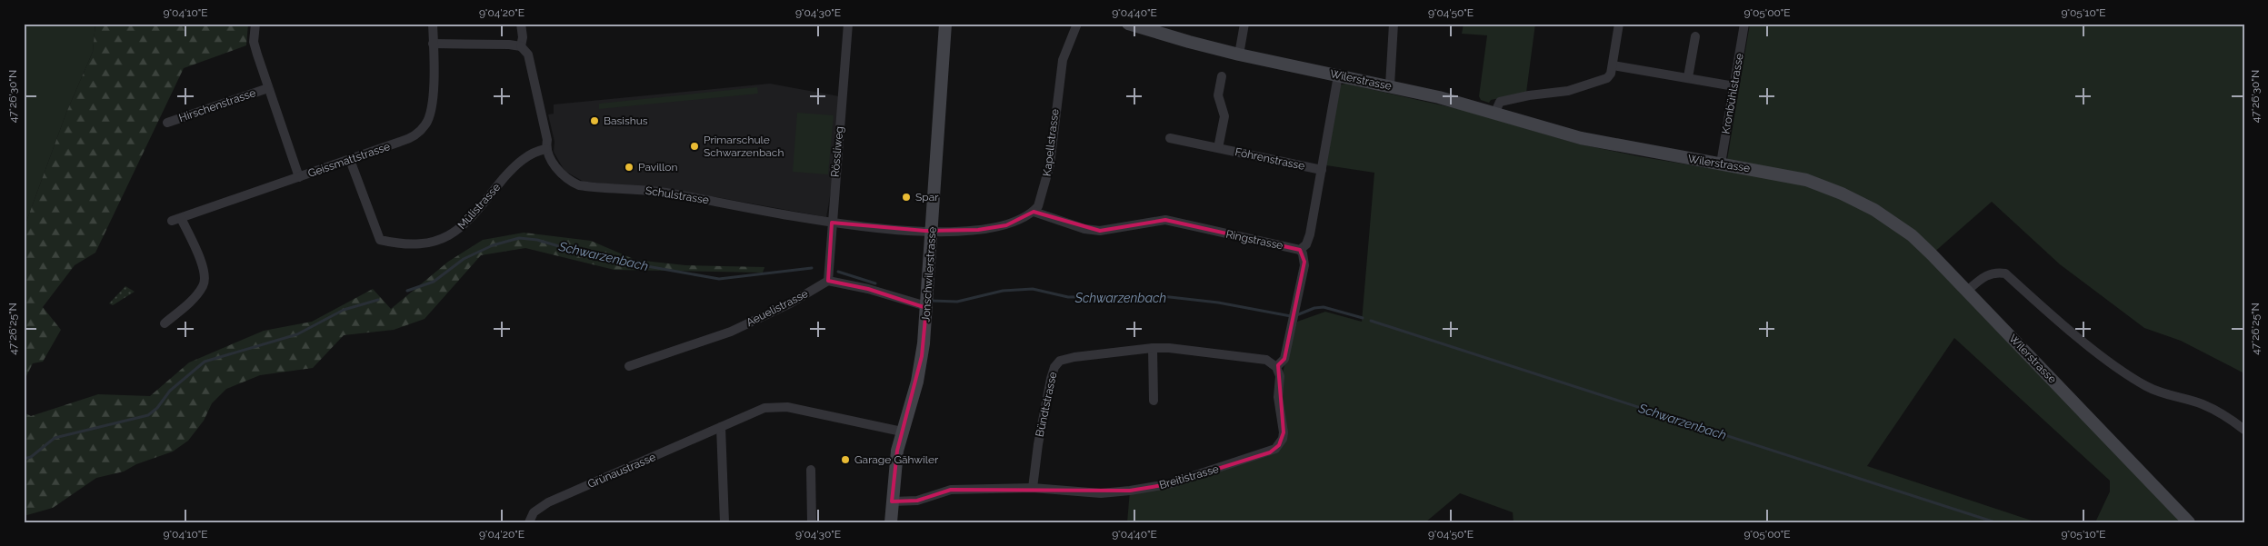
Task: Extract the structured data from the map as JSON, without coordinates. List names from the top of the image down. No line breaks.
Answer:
{"streets":{"main road":["Wilerstrasse","Jonschwilerstrasse"],"street":["Kronbühlstrasse","Hirschenstrasse","Kapellstrasse","Rössliweg","Föhrenstrasse","Geissmattstrasse","Schulstrasse","Mülistrasse","Ringstrasse","Aeuelistrasse","Bündtstrasse","Grünaustrasse","Breitistrasse"]},"crossings":[["Wilerstrasse","Kronbühlstrasse"],["Hirschenstrasse","Geissmattstrasse"],["Kapellstrasse","Ringstrasse"],["Rössliweg","Schulstrasse"],["Rössliweg","Aeuelistrasse"],["Geissmattstrasse","Mülistrasse"],["Schulstrasse","Mülistrasse"],["Schulstrasse","Jonschwilerstrasse"],["Jonschwilerstrasse","Grünaustrasse"],["Jonschwilerstrasse","Breitistrasse"],["Bündtstrasse","Breitistrasse"]],"water":["Schwarzenbach"],"places":["Basishus","Primarschule Schwarzenbach","Pavillon","Spar","Garage Gähwiler"],"coordinates":["9°04'10\"E","9°04'20\"E","9°04'30\"E","9°04'40\"E","9°04'50\"E","9°05'00\"E","9°05'10\"E","47°26'30\"N","47°26'25\"N"]}
